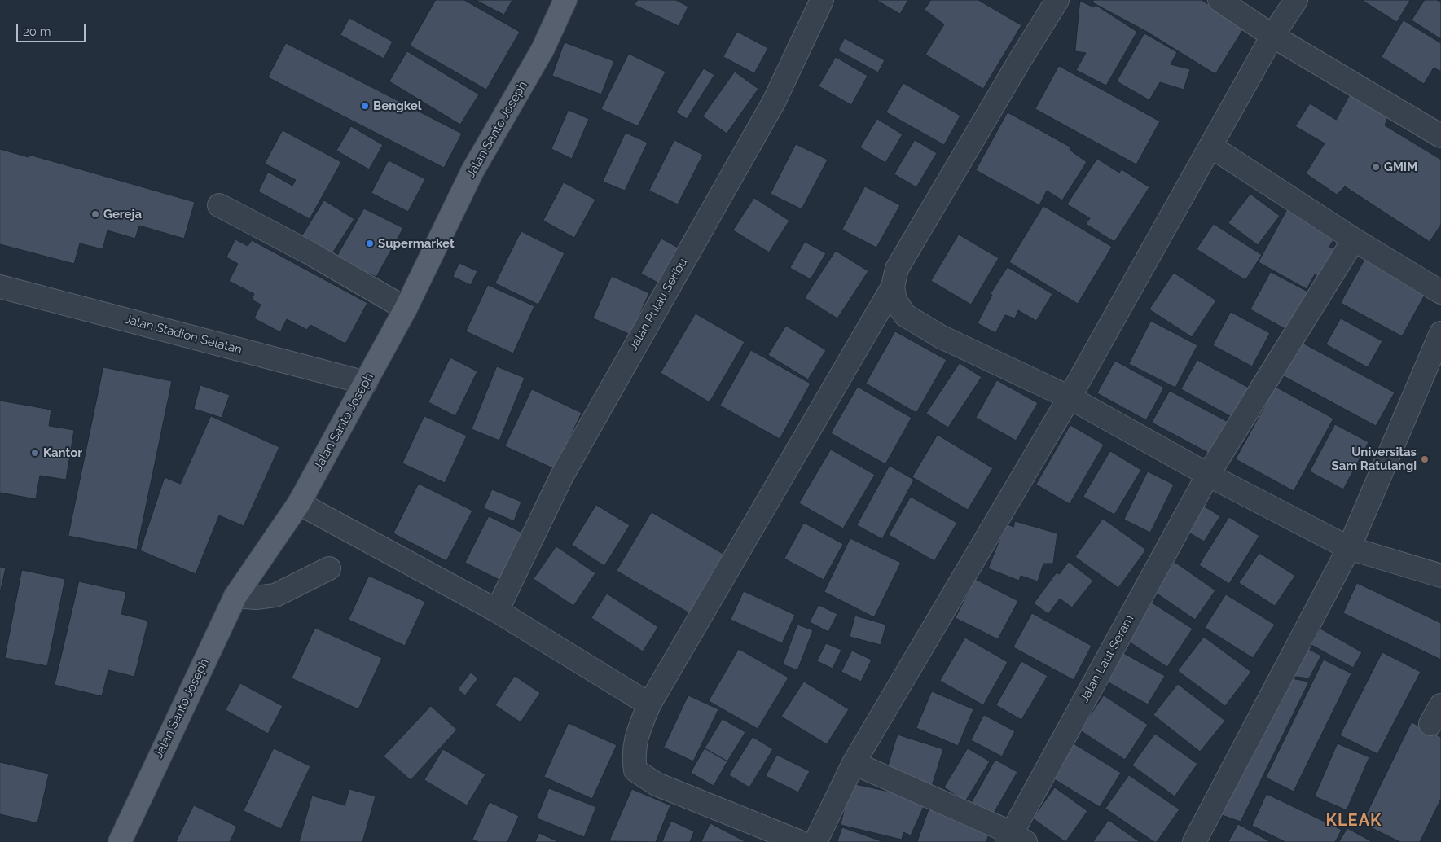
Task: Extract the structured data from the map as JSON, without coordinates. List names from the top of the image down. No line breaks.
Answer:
{"streets":{"main road":["Jalan Santo Joseph"],"street":["Jalan Pulau Seribu","Jalan Stadion Selatan","Jalan Laut Seram"]},"crossings":[["Jalan Santo Joseph","Jalan Stadion Selatan"]],"districts":["KLEAK"],"places":["Bengkel","GMIM","Gereja","Supermarket","Kantor","Universitas Sam Ratulangi"],"scale_bar":"20 m"}
